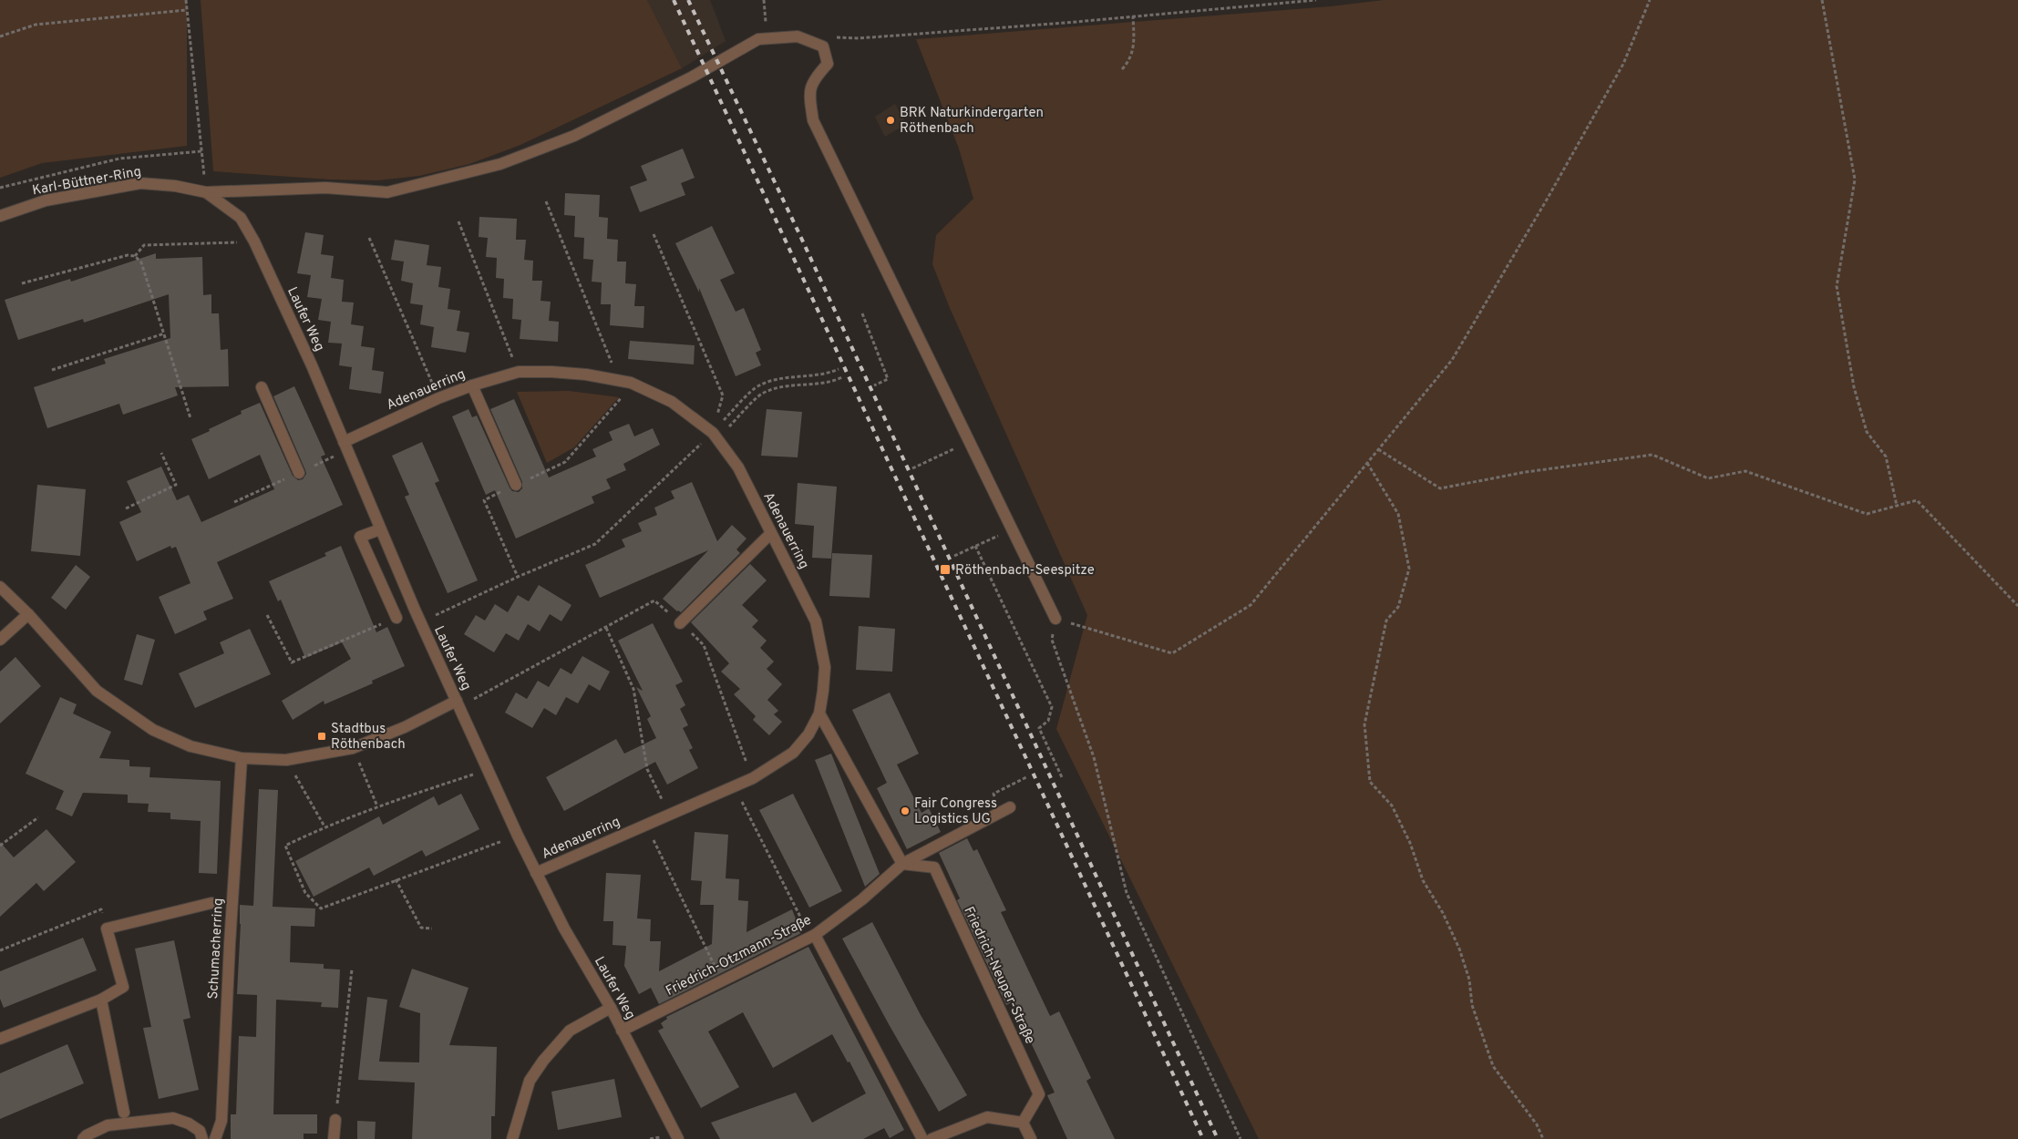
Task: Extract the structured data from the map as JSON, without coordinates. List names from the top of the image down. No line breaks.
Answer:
{"streets":{"street":["Karl-Büttner-Ring","Laufer Weg","Adenauerring","Schumacherring","Friedrich-Otzmann-Straße","Friedrich-Neuper-Straße"]},"crossings":[["Karl-Büttner-Ring","Laufer Weg"],["Laufer Weg","Adenauerring"],["Laufer Weg","Friedrich-Otzmann-Straße"],["Friedrich-Otzmann-Straße","Friedrich-Neuper-Straße"]],"places":{"other":["BRK Naturkindergarten Röthenbach","Fair Congress Logistics UG"],"transit":["Röthenbach-Seespitze","Stadtbus Röthenbach"]}}
